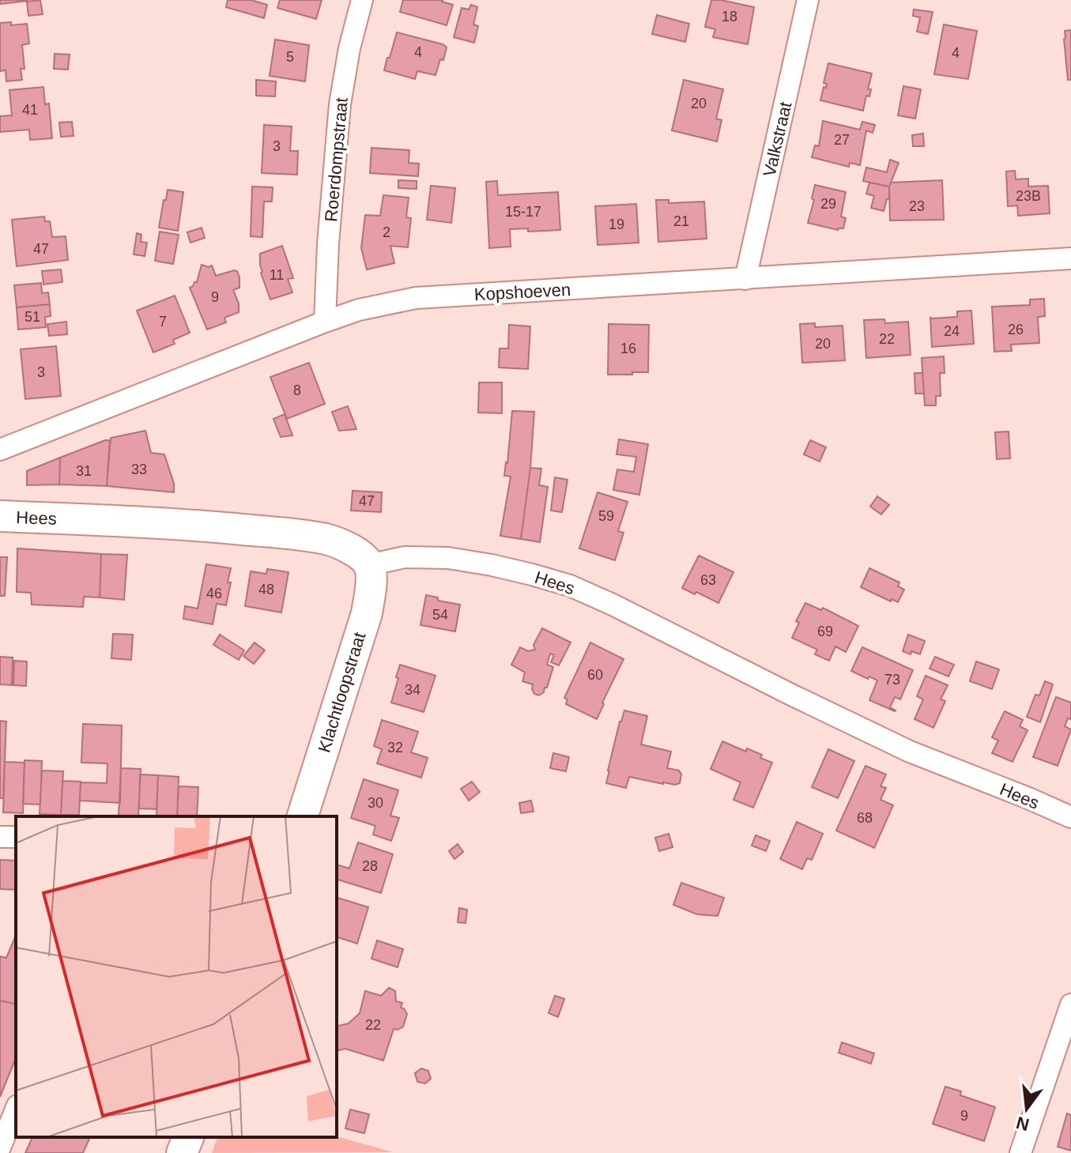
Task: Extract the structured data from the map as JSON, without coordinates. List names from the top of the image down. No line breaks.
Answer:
{"streets":{"main road":["Hees","Klachtloopstraat"],"street":["Valkstraat","Roerdompstraat","Kopshoeven"]},"crossings":[["Valkstraat","Kopshoeven"],["Roerdompstraat","Kopshoeven"],["Hees","Klachtloopstraat"]],"house_numbers":["18","4","4","5","20","41","27","3","23B","29","23","15-17","21","19","2","47","11","9","51","7","26","24","22","20","16","3","8","33","31","47","59","63","48","46","54","69","60","73","34","32","30","68","28","22","9"],"north":"bottom"}
